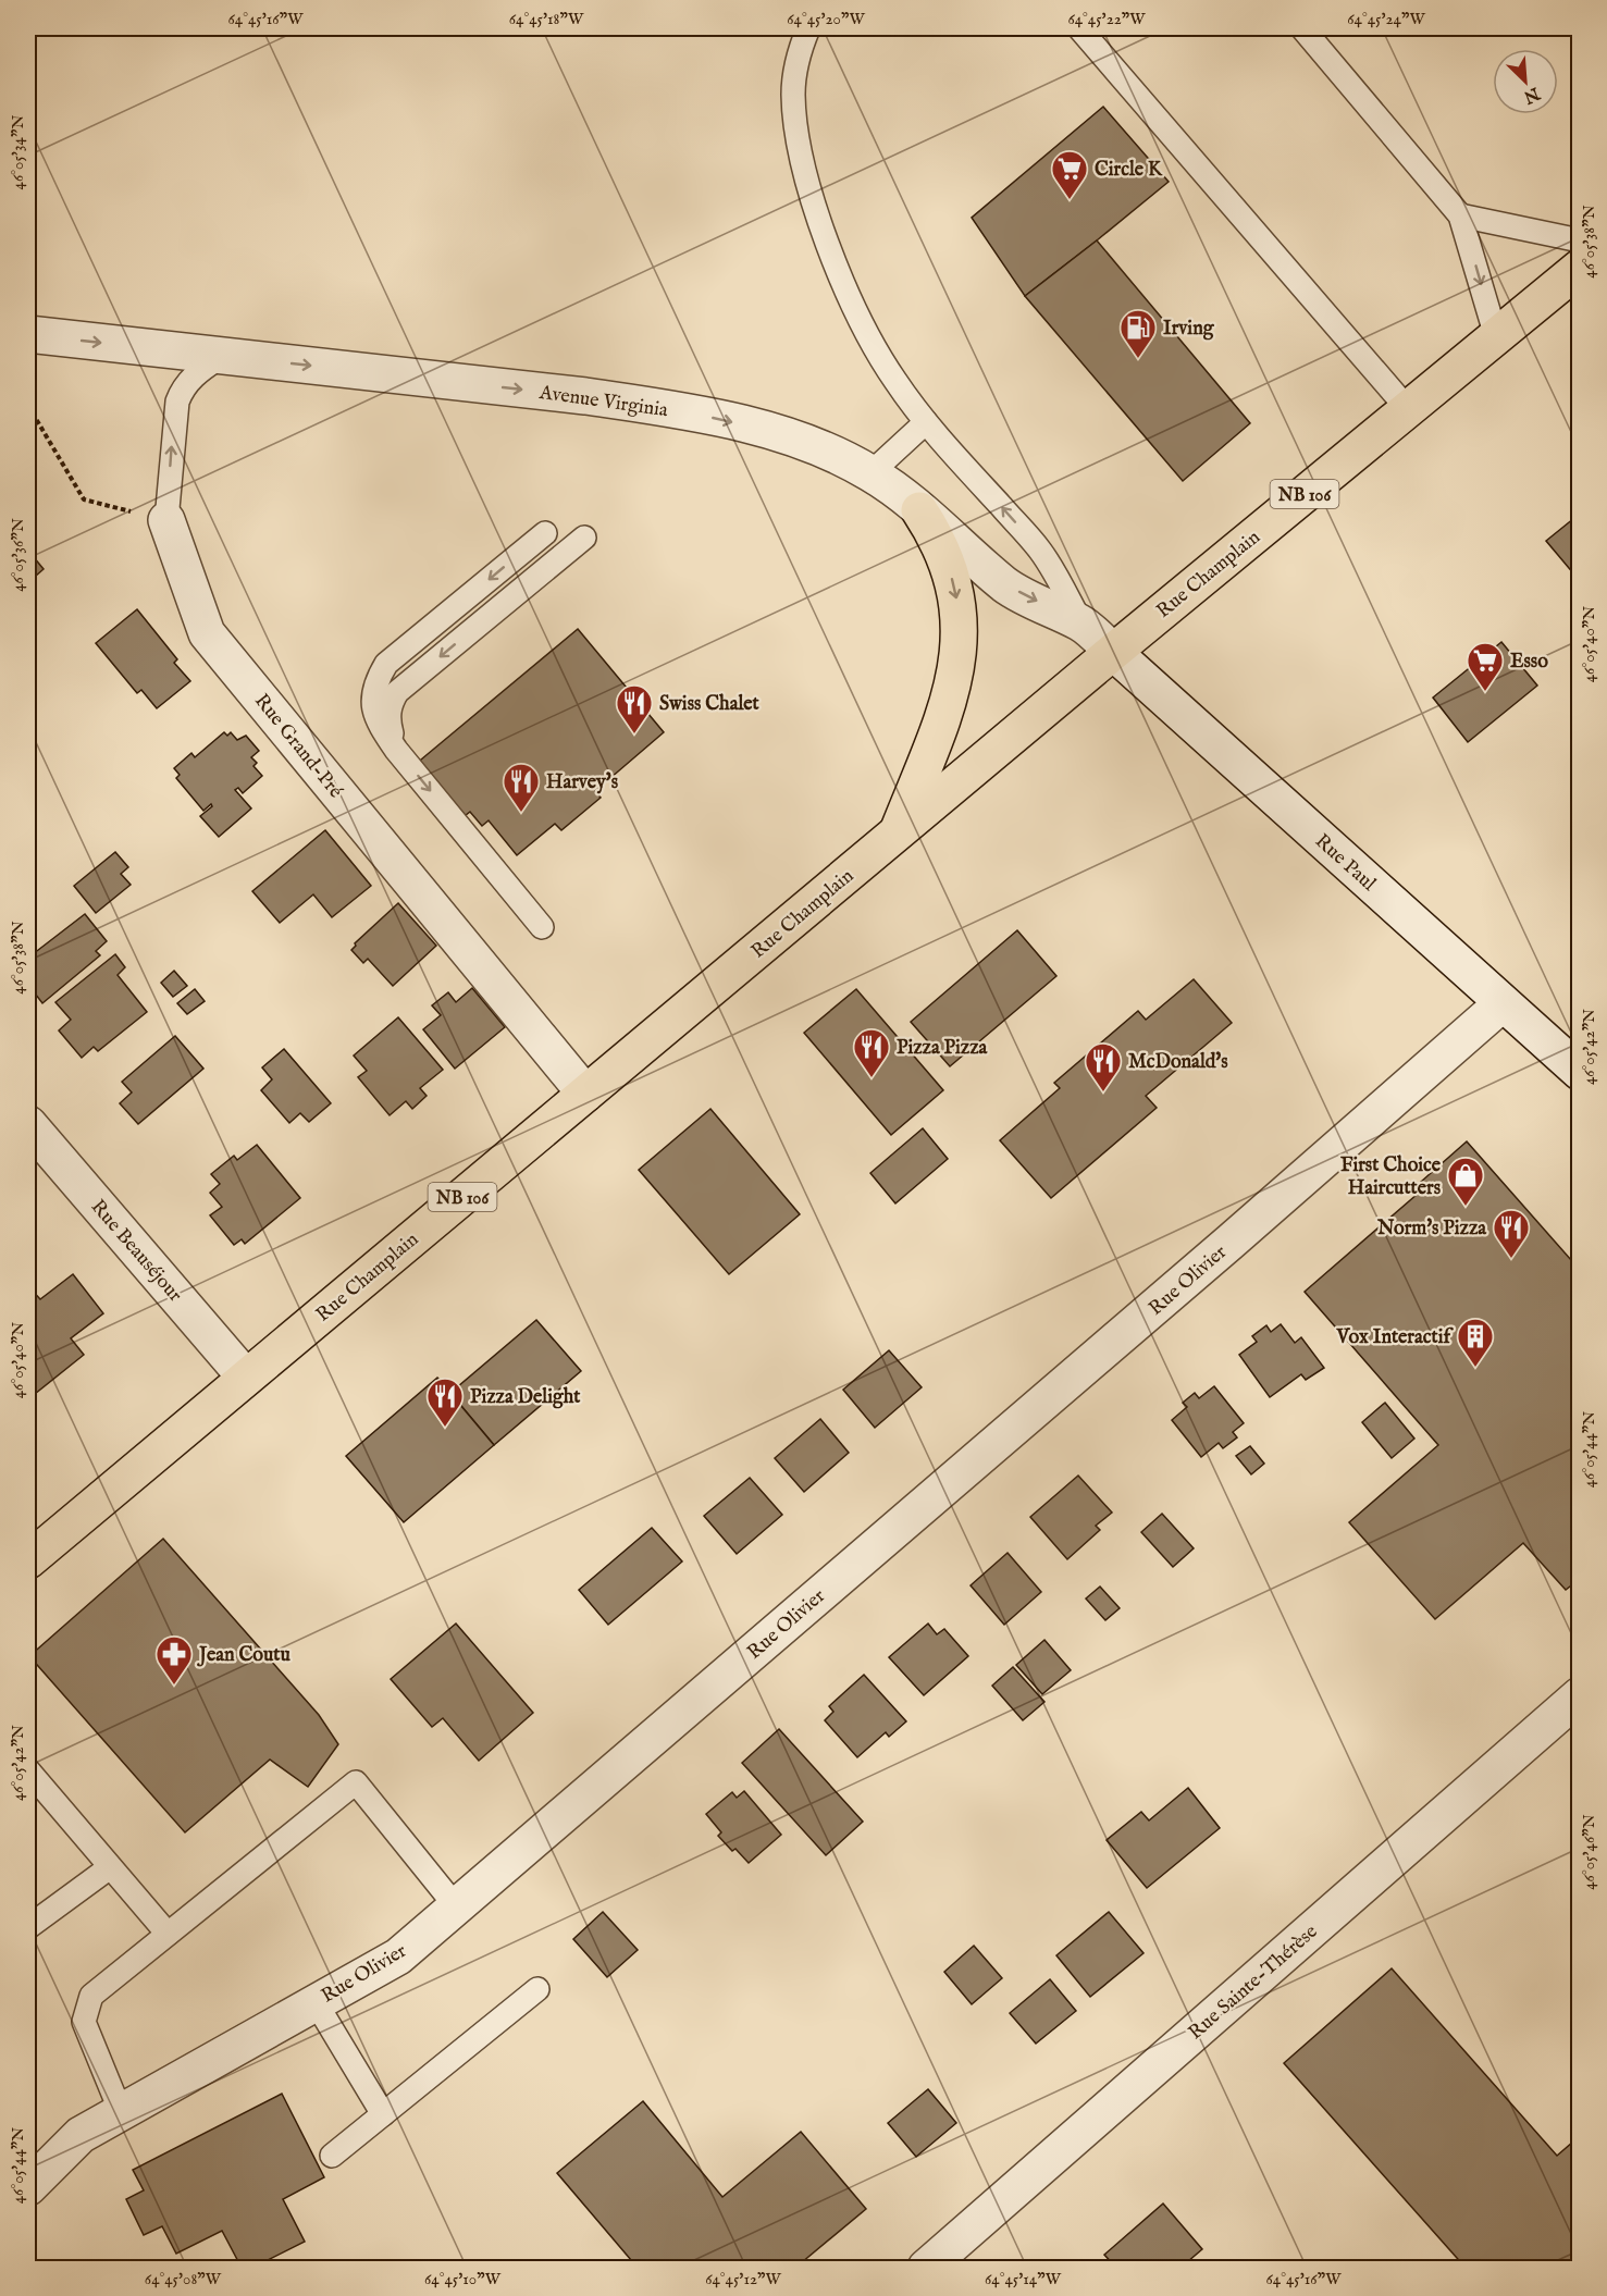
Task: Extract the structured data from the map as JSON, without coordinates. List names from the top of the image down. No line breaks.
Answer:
{"streets":{"main road":["NB 106","Rue Champlain"],"street":["Avenue Virginia","Rue Grand-Pré","Rue Paul","Rue Beauséjour","Rue Olivier","Rue Sainte-Thérèse"]},"crossings":[["Avenue Virginia","Rue Champlain"],["Avenue Virginia","Rue Grand-Pré"],["Avenue Virginia","Rue Paul"],["Rue Champlain","Rue Grand-Pré"],["Rue Champlain","Rue Paul"],["Rue Champlain","Rue Beauséjour"],["Rue Paul","Rue Olivier"]],"one_way":["Avenue Virginia"],"places":{"supermarket":["Circle K","Esso"],"fuel station":["Irving"],"restaurant":["Swiss Chalet","Harvey's","Pizza Pizza","McDonald's","Norm's Pizza","Pizza Delight"],"shop":["First Choice Haircutters"],"building":["Vox Interactif"],"pharmacy":["Jean Coutu"]},"north":"bottom right","coordinates":["64°45'16\"W","64°45'18\"W","64°45'20\"W","64°45'22\"W","64°45'24\"W","46°05'34\"N","46°05'38\"N","46°05'36\"N","46°05'40\"N","46°05'42\"N","46°05'44\"N","46°05'46\"N","64°45'08\"W","64°45'10\"W","64°45'12\"W","64°45'14\"W"]}
